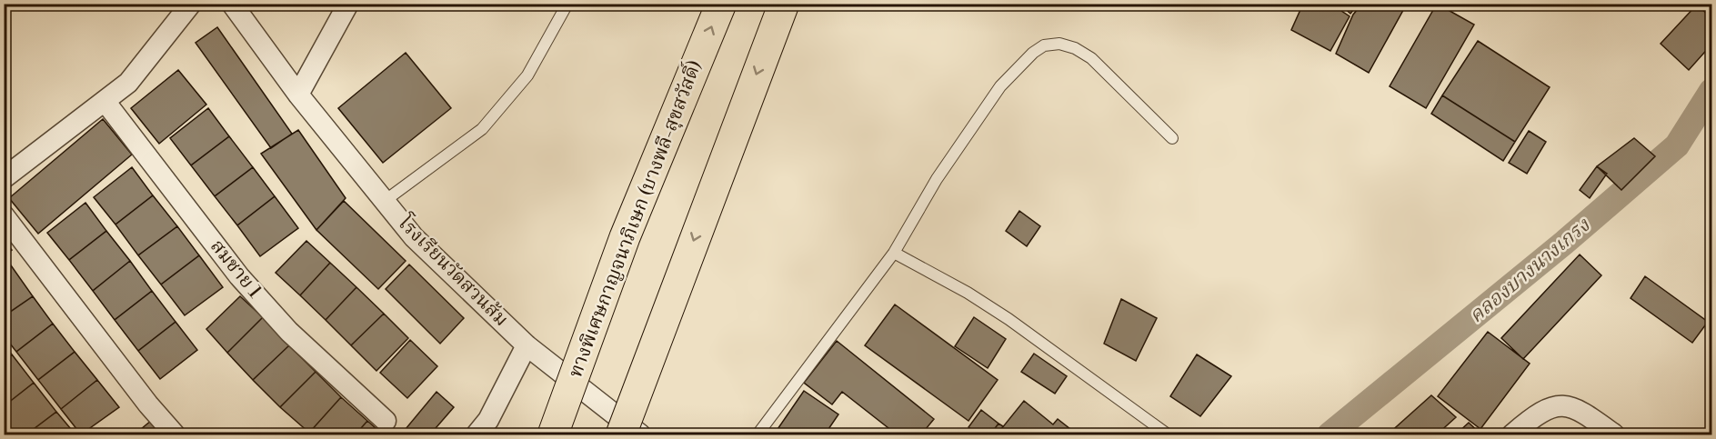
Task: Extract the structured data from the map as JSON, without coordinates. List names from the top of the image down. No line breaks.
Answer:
{"streets":{"highway":["ทางพิเศษกาญจนาภิเษก (บางพลี-สุขสวัสดิ์)"],"street":["สมชาย 1","โรงเรียนวัดสวนส้ม"]},"water":["คลองบางนางเกรง"]}
